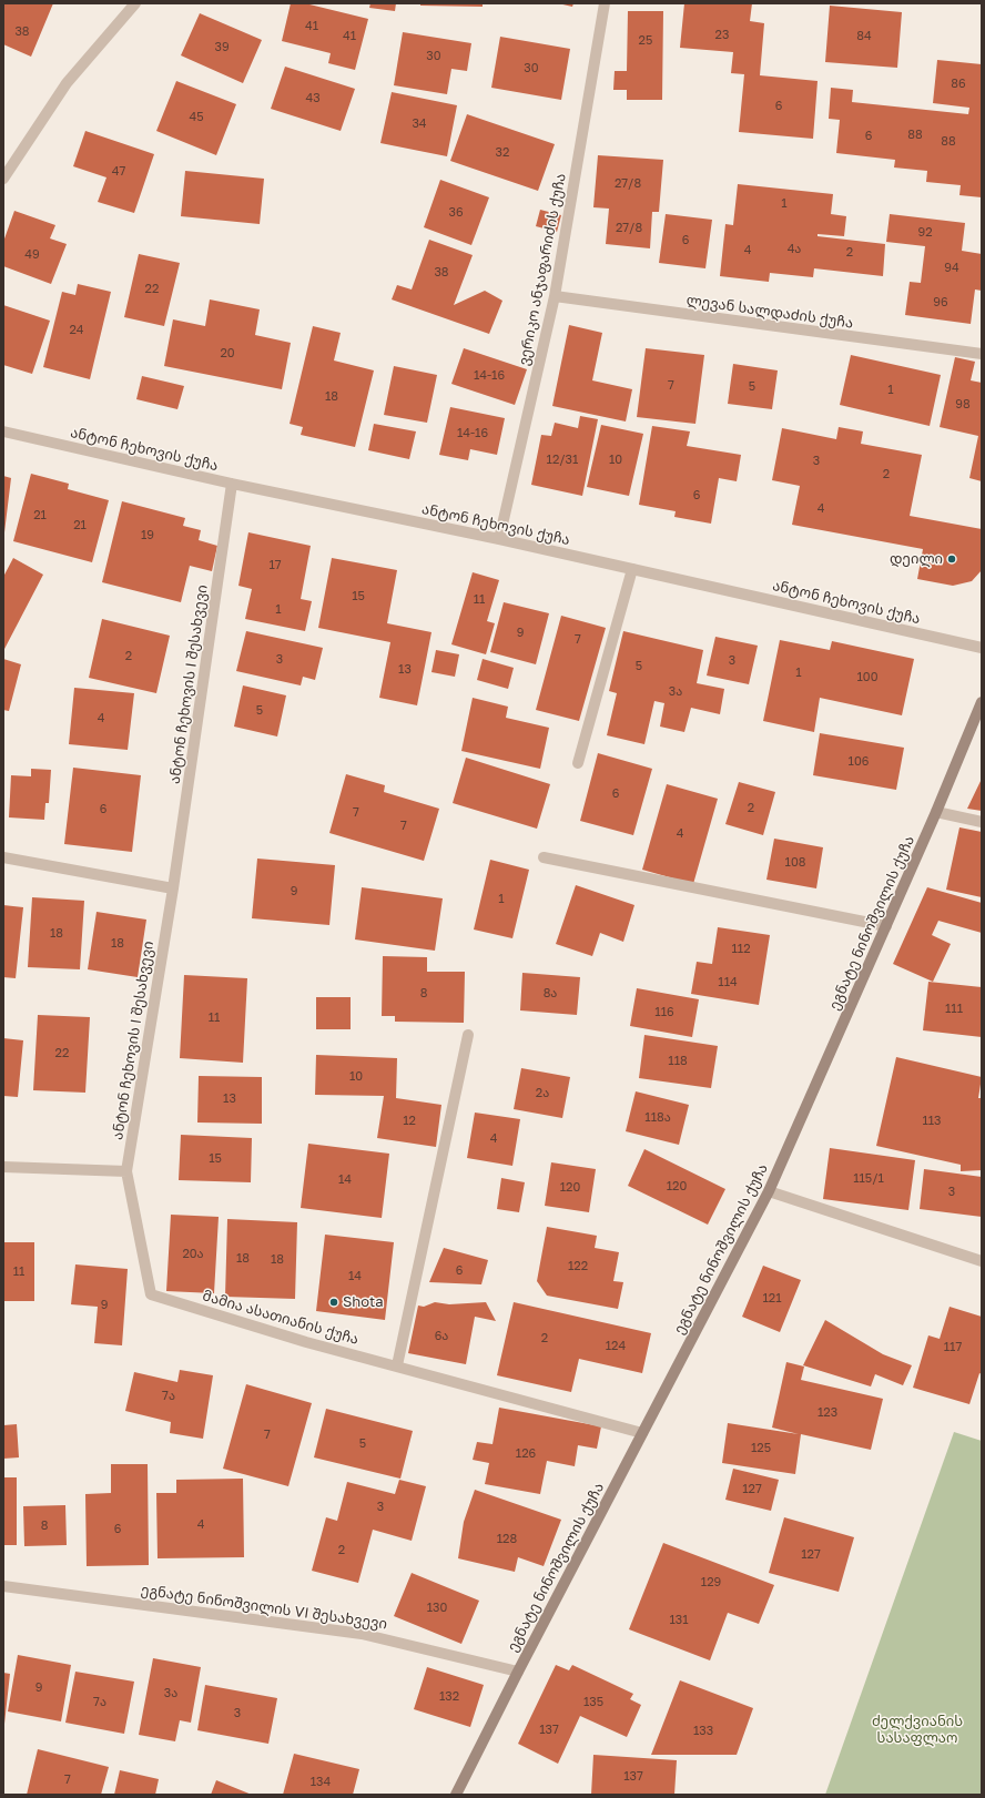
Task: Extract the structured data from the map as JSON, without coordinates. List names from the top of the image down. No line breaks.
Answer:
{"streets":{"main road":["ეგნატე ნინოშვილის ქუჩა"],"street":["ვერიკო ანჯაფარიძის ქუჩა","ლევან სალდაძის ქუჩა","ანტონ ჩეხოვის ქუჩა","ანტონ ჩეხოვის I შესახვევი","მამია ასათიანის ქუჩა","ეგნატე ნინოშვილის VI შესახვევი"]},"crossings":[["ვერიკო ანჯაფარიძის ქუჩა","ლევან სალდაძის ქუჩა"],["ვერიკო ანჯაფარიძის ქუჩა","ანტონ ჩეხოვის ქუჩა"],["ანტონ ჩეხოვის ქუჩა","ანტონ ჩეხოვის I შესახვევი"],["ანტონ ჩეხოვის I შესახვევი","მამია ასათიანის ქუჩა"],["ეგნატე ნინოშვილის ქუჩა","მამია ასათიანის ქუჩა"],["ეგნატე ნინოშვილის ქუჩა","ეგნატე ნინოშვილის VI შესახვევი"]],"parks":["ძელქვიანის სასაფლაო"],"places":["დეილი","Shota"],"house_numbers":["41","38","23","41","84","25","39","30","30","86","43","6","45","34","88","6","88","32","47","27/8","1","36","27/8","92","6","4ა","4","2","49","94","38","22","96","24","20","14-16","7","5","1","18","98","14-16","12/31","10","3","2","6","4","21","21","19","17","15","11","1","9","7","2","3","3","5","13","1","100","3ა","5","4","106","6","2","6","7","7","4","108","9","1","18","18","112","114","8","8ა","111","116","11","22","118","10","2ა","13","118ა","12","113","4","15","115/1","14","120","120","3","20ა","18","18","122","6","11","14","121","9","6ა","2","124","117","7ა","123","7","5","125","126","127","3","4","8","6","128","2","127","129","130","131","9","3ა","132","7ა","135","3","137","133","137","7","134"]}
